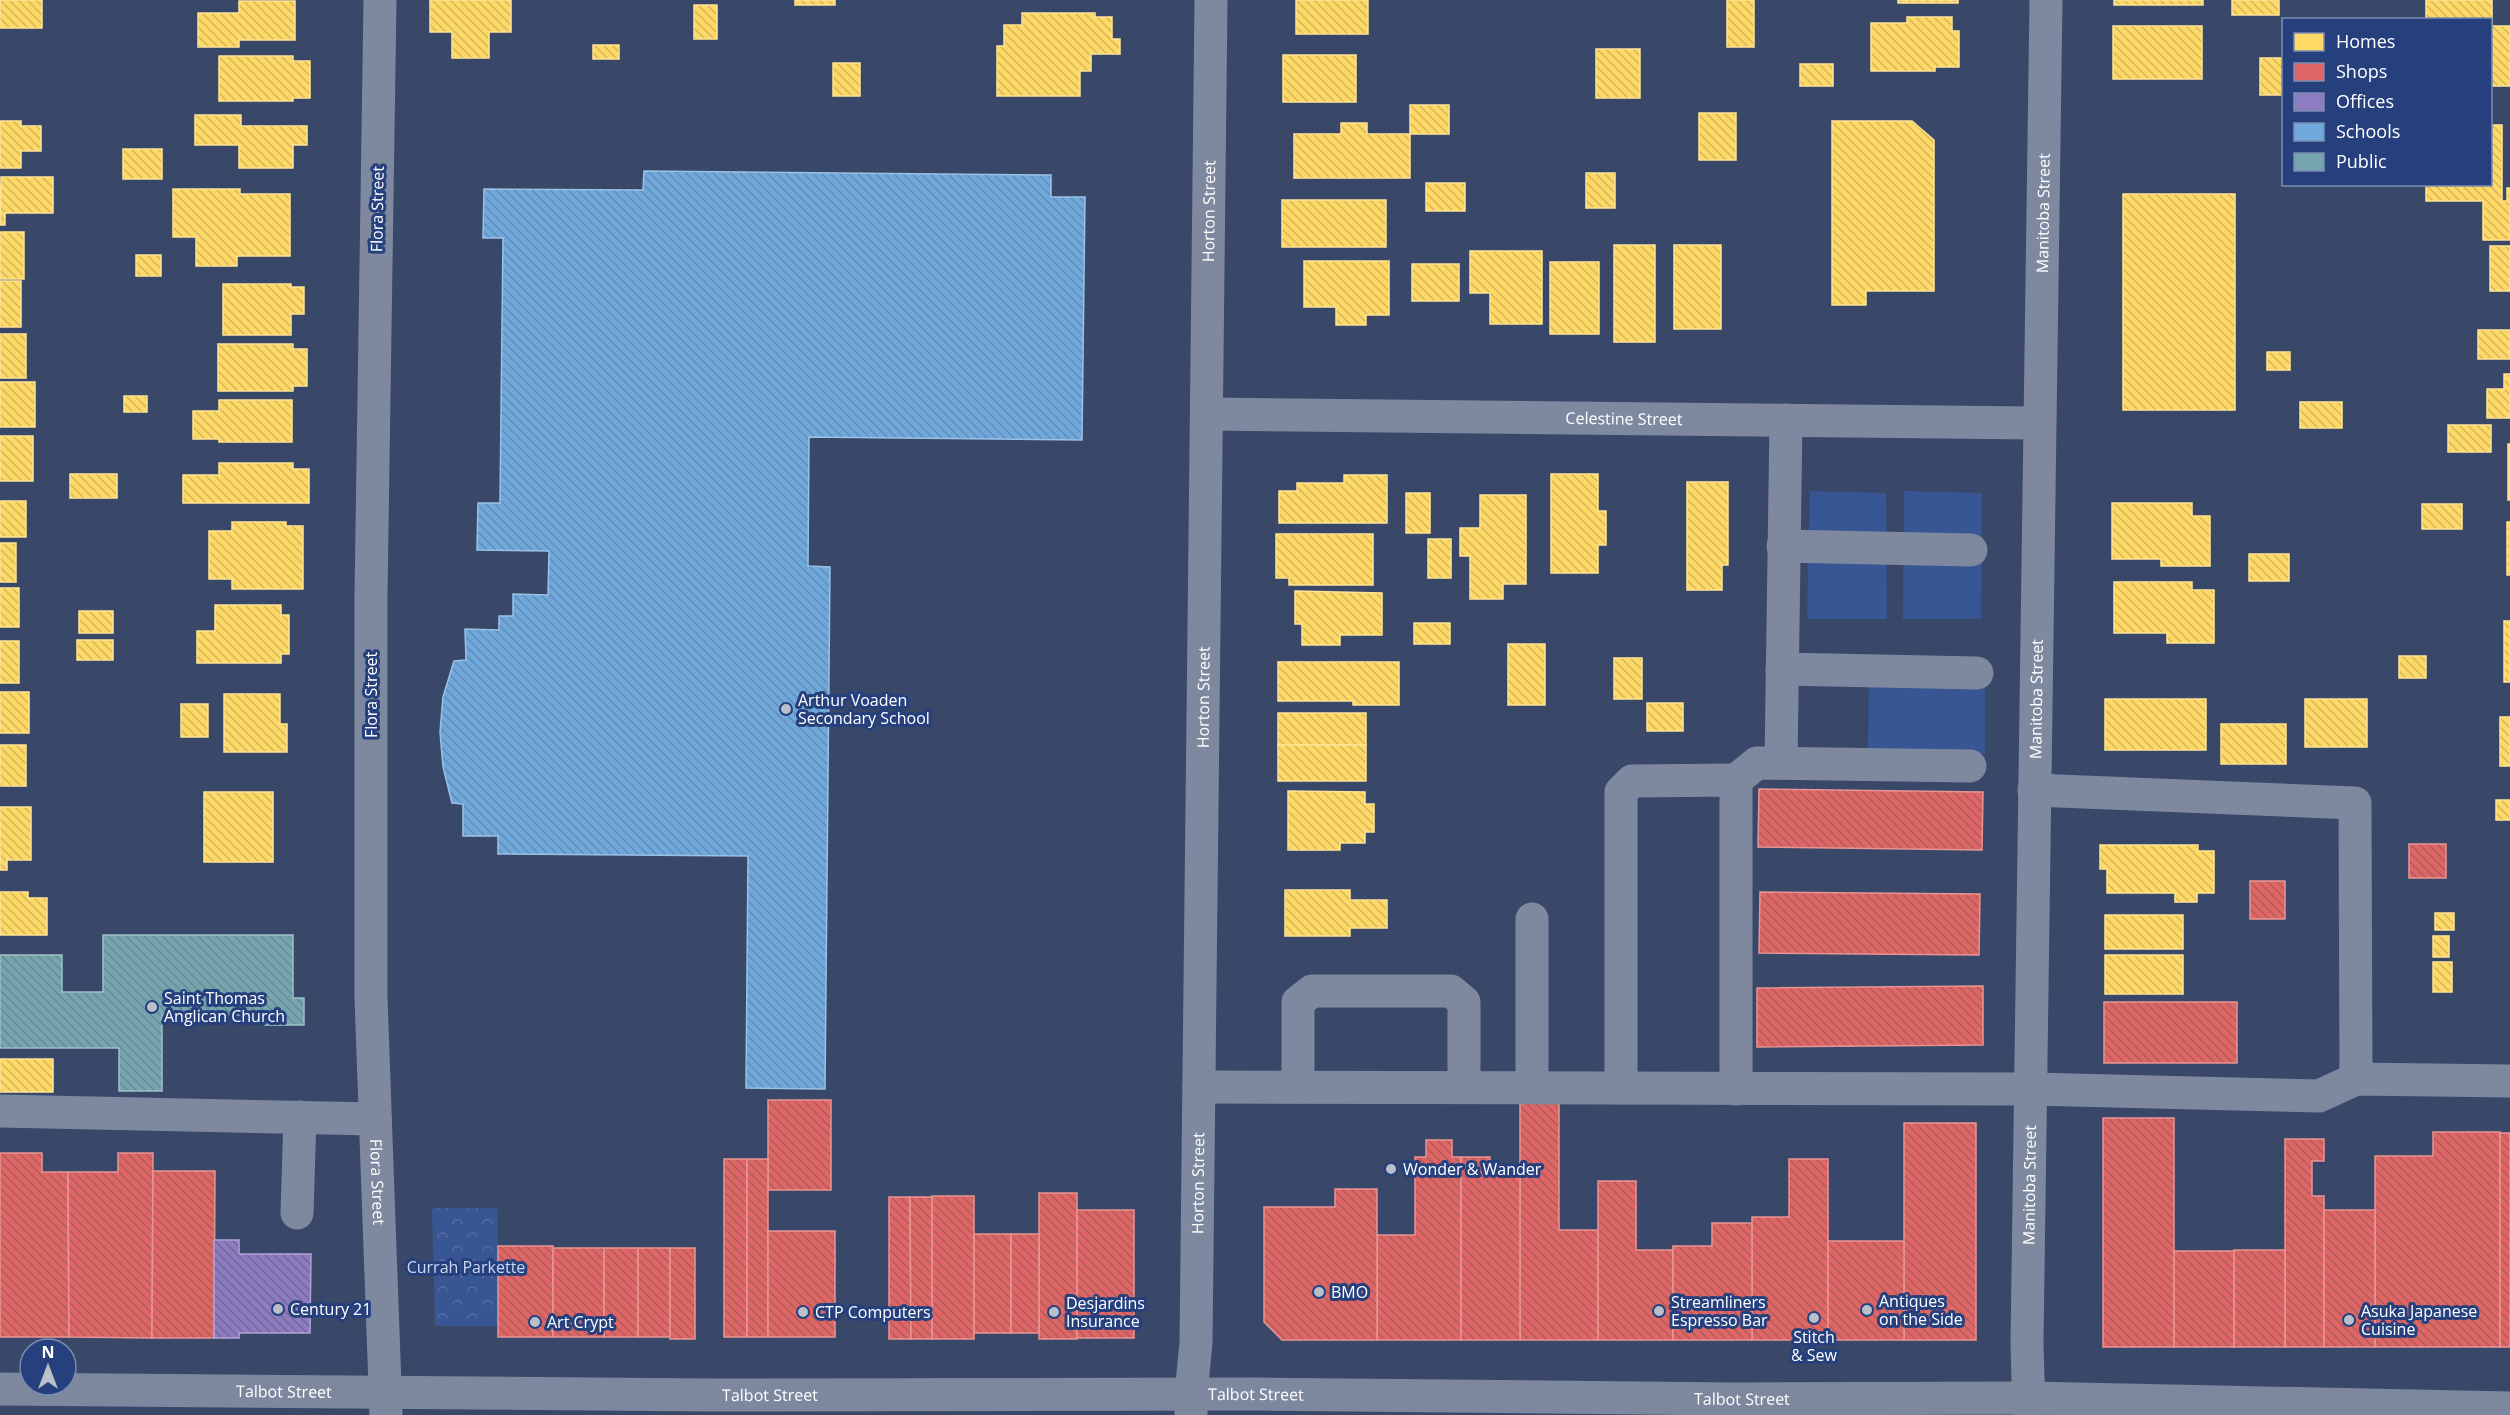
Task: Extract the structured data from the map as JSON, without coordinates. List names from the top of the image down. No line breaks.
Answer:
{"streets":{"main road":["Talbot Street"],"street":["Flora Street","Horton Street","Manitoba Street","Celestine Street"]},"crossings":[["Flora Street","Talbot Street"],["Horton Street","Celestine Street"],["Horton Street","Talbot Street"],["Manitoba Street","Celestine Street"],["Manitoba Street","Talbot Street"]],"parks":["Currah Parkette"],"places":["Arthur Voaden Secondary School","Saint Thomas Anglican Church","Wonder & Wander","BMO","Century 21","Antiques on the Side","Streamliners Espresso Bar","CTP Computers","Desjardins Insurance","Stitch & Sew","Asuka Japanese Cuisine","Art Crypt"],"legend":["Homes","Shops","Offices","Schools","Public"],"north":"top"}
